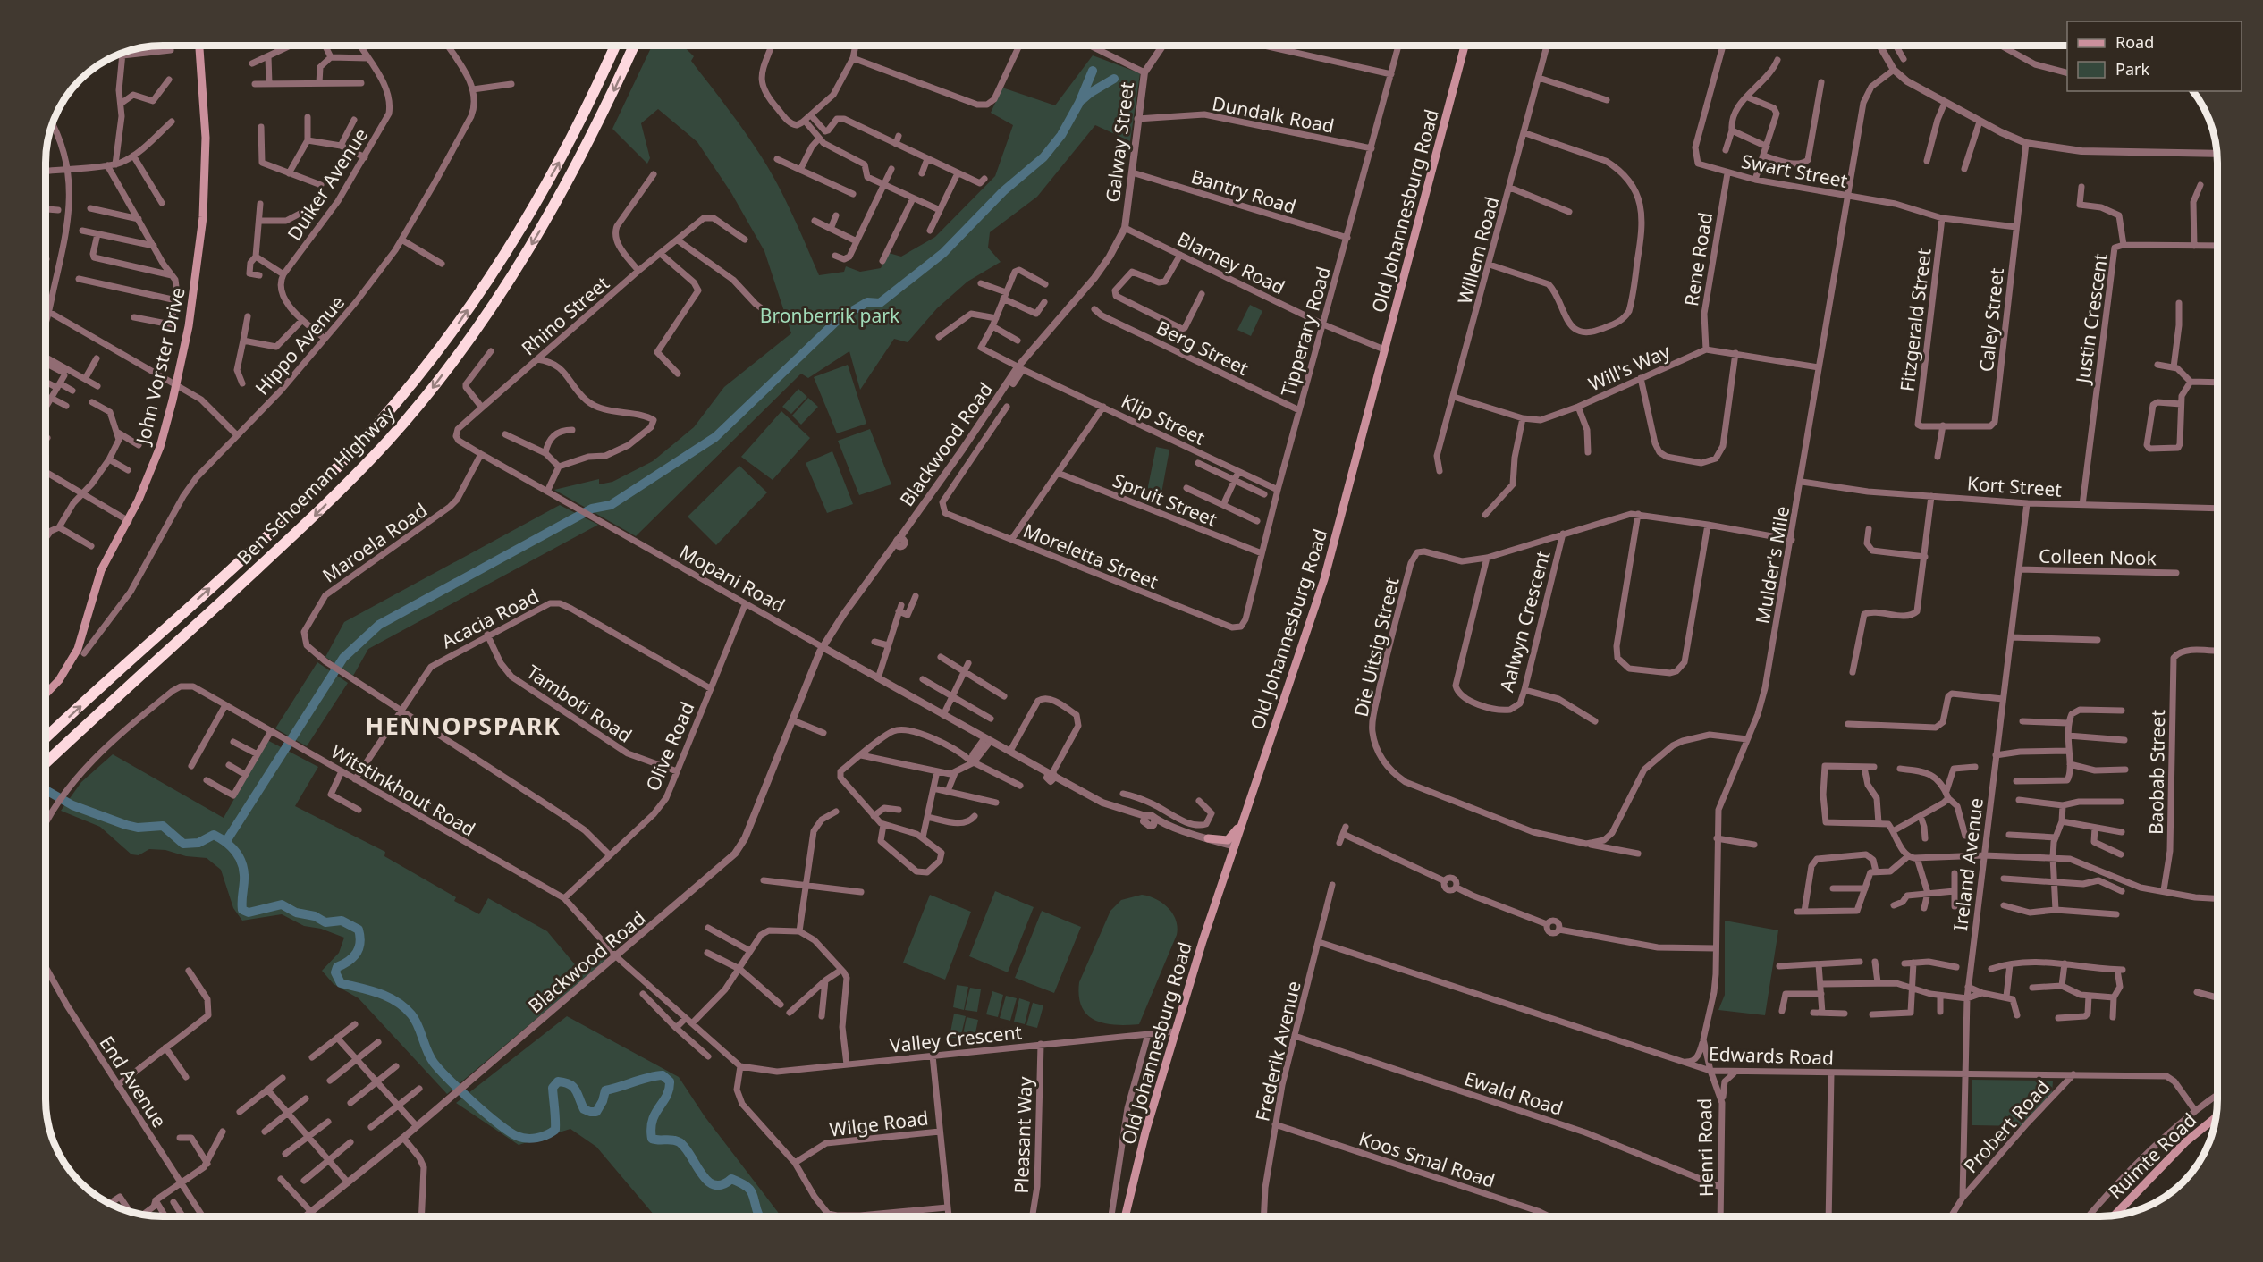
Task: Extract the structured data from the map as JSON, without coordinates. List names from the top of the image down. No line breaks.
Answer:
{"streets":{"highway":["Ben Schoeman Highway"],"main road":["Old Johannesburg Road","John Vorster Drive","Ruimte Road"],"street":["Dundalk Road","Galway Street","Swart Street","Duiker Avenue","Bantry Road","Willem Road","Rene Road","Blarney Road","Rhino Street","Justin Crescent","Fitzgerald Street","Caley Street","Tipperary Road","Hippo Avenue","Berg Street","Will's Way","Klip Street","Blackwood Road","Kort Street","Spruit Street","Maroela Road","Moreletta Street","Colleen Nook","Mulder's Mile","Mopani Road","Acacia Road","Aalwyn Crescent","Die Uitsig Street","Tamboti Road","Olive Road","Baobab Street","Witstinkhout Road","Ireland Avenue","Valley Crescent","Frederik Avenue","Edwards Road","End Avenue","Ewald Road","Wilge Road","Probert Road","Pleasant Way","Henri Road","Koos Smal Road"]},"crossings":[["Dundalk Road","Galway Street"],["Dundalk Road","Tipperary Road"],["Galway Street","Bantry Road"],["Galway Street","Blarney Road"],["Galway Street","Blackwood Road"],["Swart Street","Rene Road"],["Swart Street","Fitzgerald Street"],["Swart Street","Caley Street"],["Swart Street","Mulder's Mile"],["Bantry Road","Tipperary Road"],["Old Johannesburg Road","Blarney Road"],["Old Johannesburg Road","Mopani Road"],["Old Johannesburg Road","Valley Crescent"],["Willem Road","Will's Way"],["Rene Road","Will's Way"],["Blarney Road","Tipperary Road"],["Blarney Road","Blackwood Road"],["Rhino Street","Mopani Road"],["Justin Crescent","Kort Street"],["Fitzgerald Street","Caley Street"],["Tipperary Road","Berg Street"],["Tipperary Road","Klip Street"],["Tipperary Road","Spruit Street"],["Tipperary Road","Moreletta Street"],["Klip Street","Blackwood Road"],["Blackwood Road","Mopani Road"],["Blackwood Road","Witstinkhout Road"],["Kort Street","Mulder's Mile"],["Kort Street","Ireland Avenue"],["Maroela Road","Mopani Road"],["Maroela Road","Acacia Road"],["Maroela Road","Olive Road"],["Colleen Nook","Ireland Avenue"],["Mulder's Mile","Die Uitsig Street"],["Mulder's Mile","Edwards Road"],["Mulder's Mile","Henri Road"],["Mopani Road","Olive Road"],["Acacia Road","Tamboti Road"],["Acacia Road","Olive Road"],["Acacia Road","Witstinkhout Road"],["Aalwyn Crescent","Die Uitsig Street"],["Tamboti Road","Olive Road"],["Olive Road","Witstinkhout Road"],["Witstinkhout Road","Valley Crescent"],["Ireland Avenue","Edwards Road"],["Ireland Avenue","Probert Road"],["Valley Crescent","Pleasant Way"],["Frederik Avenue","Edwards Road"],["Frederik Avenue","Ewald Road"],["Frederik Avenue","Koos Smal Road"],["Edwards Road","Probert Road"],["Edwards Road","Henri Road"],["Ewald Road","Henri Road"]],"districts":["HENNOPSPARK"],"parks":["Bronberrik park"],"legend":["Road","Park"]}
